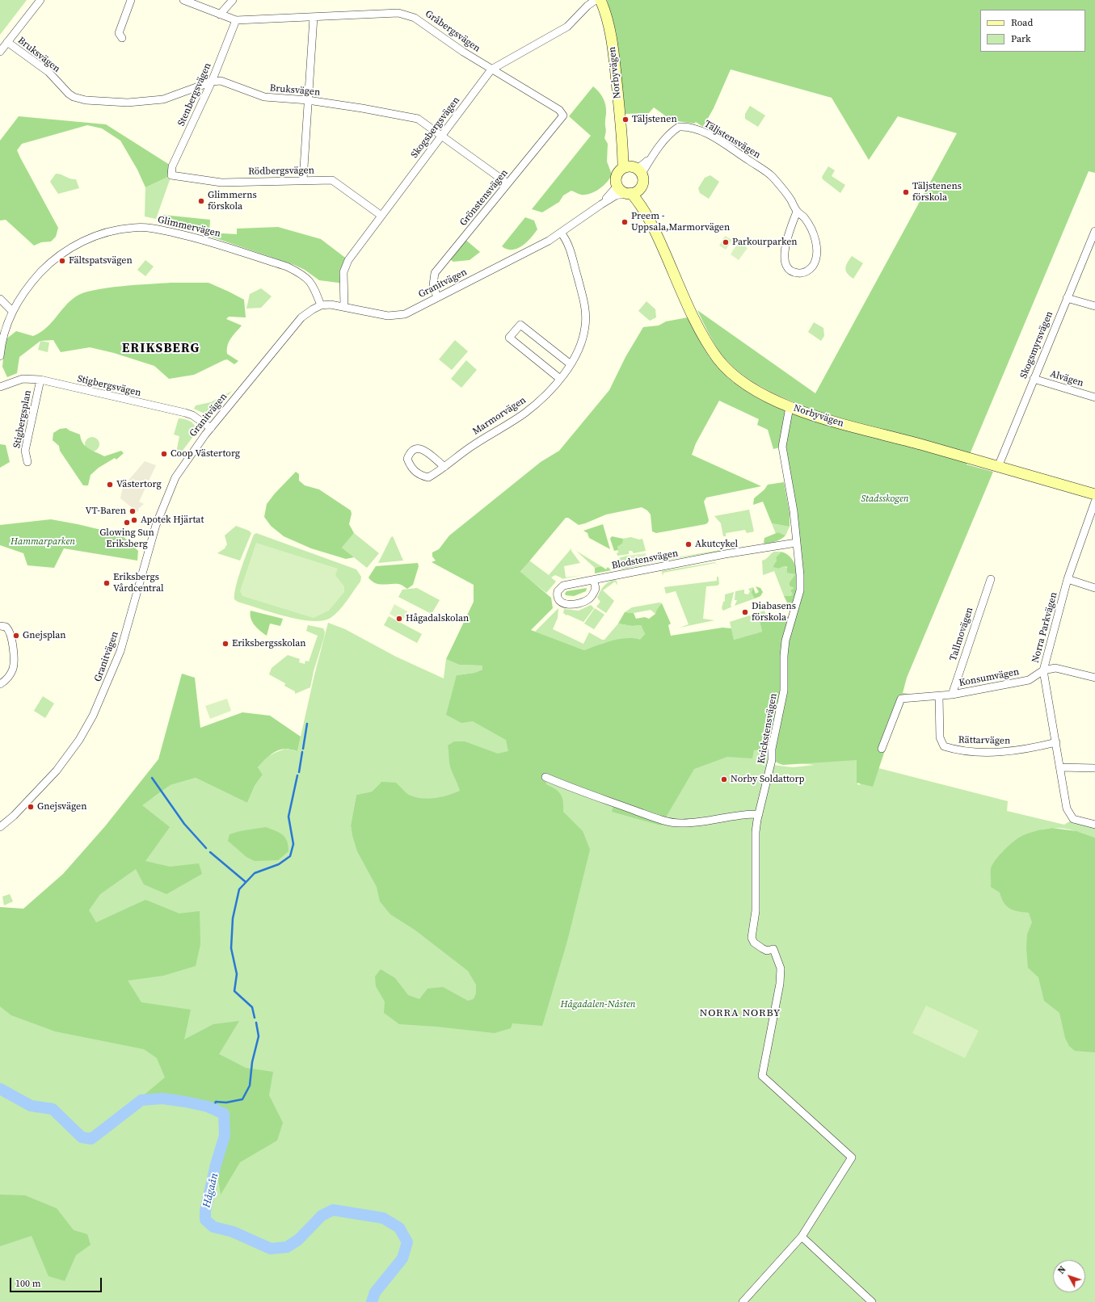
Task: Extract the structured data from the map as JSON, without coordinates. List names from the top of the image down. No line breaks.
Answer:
{"streets":{"street":["Gråbergsvägen","Bruksvägen","Norbyvägen","Stenbergsvägen","Skogsbergsvägen","Täljstensvägen","Rödbergsvägen","Grönstensvägen","Glimmervägen","Granitvägen","Skogsmyrsvägen","Alvägen","Stigbergsvägen","Marmorvägen","Stigbergsplan","Blodstensvägen","Norra Parkvägen","Tallmovägen","Konsumvägen","Kvickstensvägen","Rättarvägen"]},"crossings":[["Gråbergsvägen","Stenbergsvägen"],["Gråbergsvägen","Skogsbergsvägen"],["Gråbergsvägen","Grönstensvägen"],["Bruksvägen","Stenbergsvägen"],["Bruksvägen","Skogsbergsvägen"],["Bruksvägen","Grönstensvägen"],["Norbyvägen","Täljstensvägen"],["Norbyvägen","Granitvägen"],["Norbyvägen","Skogsmyrsvägen"],["Norbyvägen","Kvickstensvägen"],["Stenbergsvägen","Rödbergsvägen"],["Skogsbergsvägen","Rödbergsvägen"],["Skogsbergsvägen","Granitvägen"],["Täljstensvägen","Granitvägen"],["Grönstensvägen","Granitvägen"],["Glimmervägen","Granitvägen"],["Granitvägen","Stigbergsvägen"],["Granitvägen","Marmorvägen"],["Skogsmyrsvägen","Alvägen"],["Stigbergsvägen","Stigbergsplan"],["Blodstensvägen","Kvickstensvägen"],["Norra Parkvägen","Konsumvägen"],["Norra Parkvägen","Rättarvägen"],["Tallmovägen","Konsumvägen"],["Konsumvägen","Rättarvägen"]],"districts":["ERIKSBERG","NORRA NORBY"],"water":["Hågaån"],"parks":["Stadsskogen","Hammarparken","Hågadalen-Nåsten"],"places":["Täljstenen","Täljstenens förskola","Glimmerns förskola","Preem - Uppsala,Marmorvägen","Parkourparken","Fältspatsvägen","Coop Västertorg","Västertorg","VT-Baren","Apotek Hjärtat","Glowing Sun Eriksberg","Akutcykel","Eriksbergs Vårdcentral","Diabasens förskola","Hågadalskolan","Gnejsplan","Eriksbergsskolan","Norby Soldattorp","Gnejsvägen"],"legend":["Road","Park"],"scale_bar":"100 m","north":"top left"}
